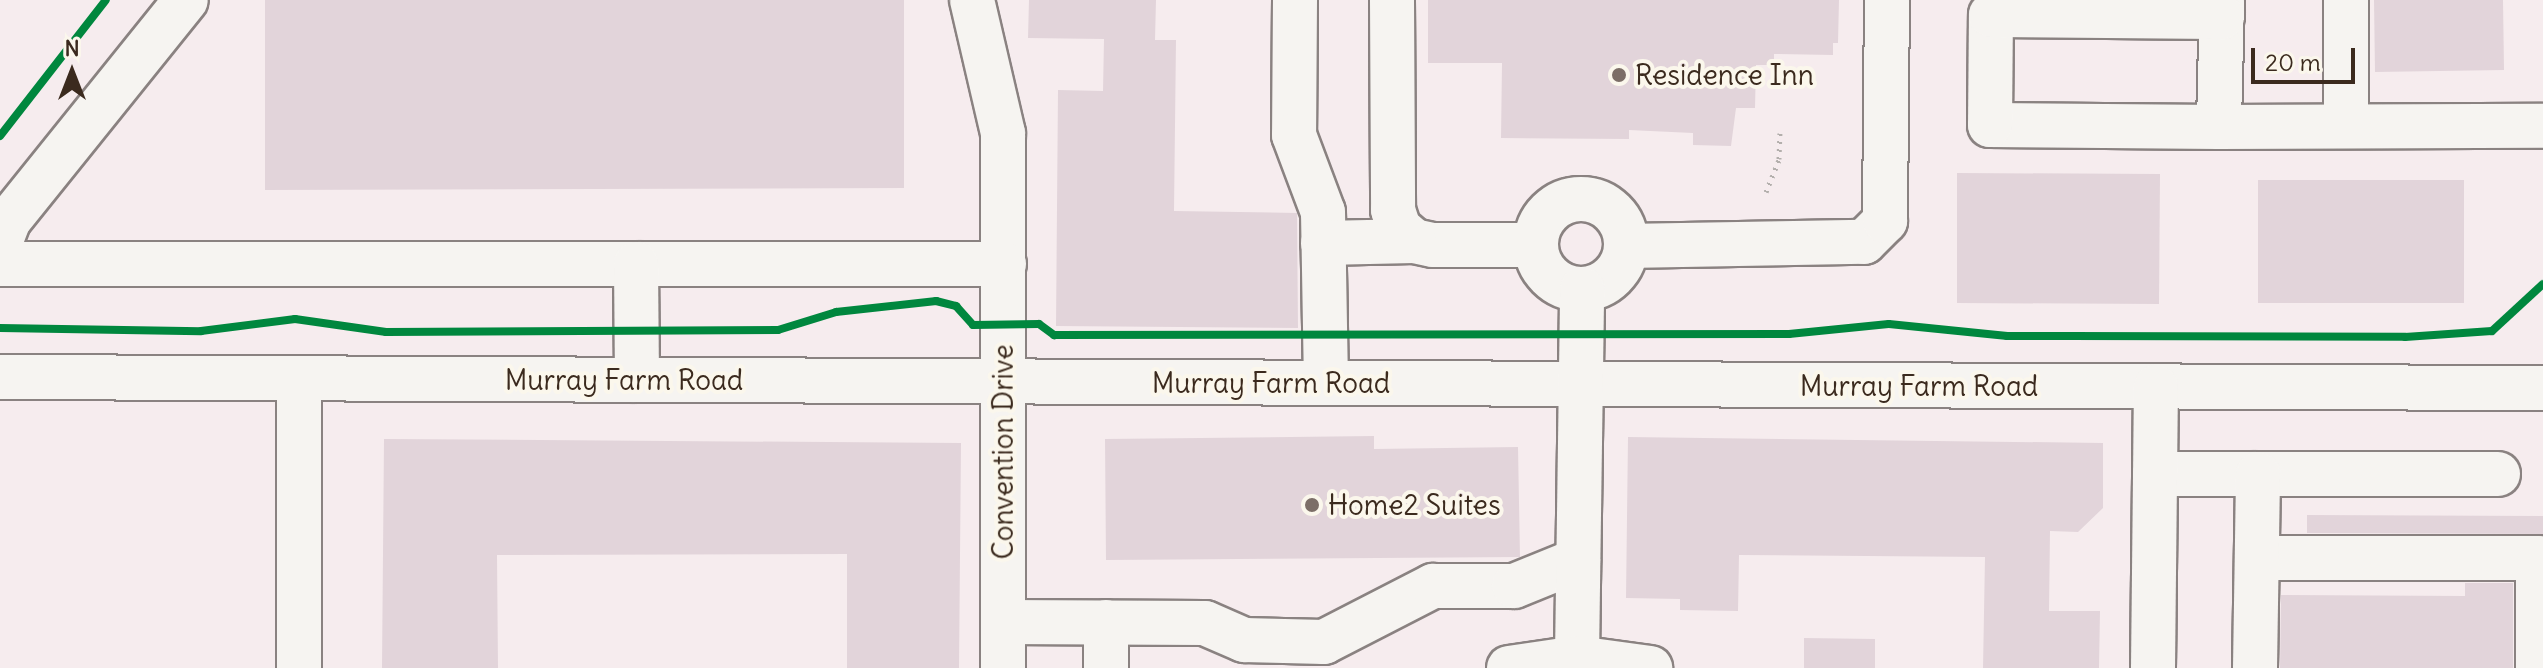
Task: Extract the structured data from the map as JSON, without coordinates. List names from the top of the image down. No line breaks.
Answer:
{"streets":{"street":["Murray Farm Road","Convention Drive"]},"crossings":[["Murray Farm Road","Convention Drive"]],"places":["Residence Inn","Home2 Suites"],"scale_bar":"20 m","north":"top"}
